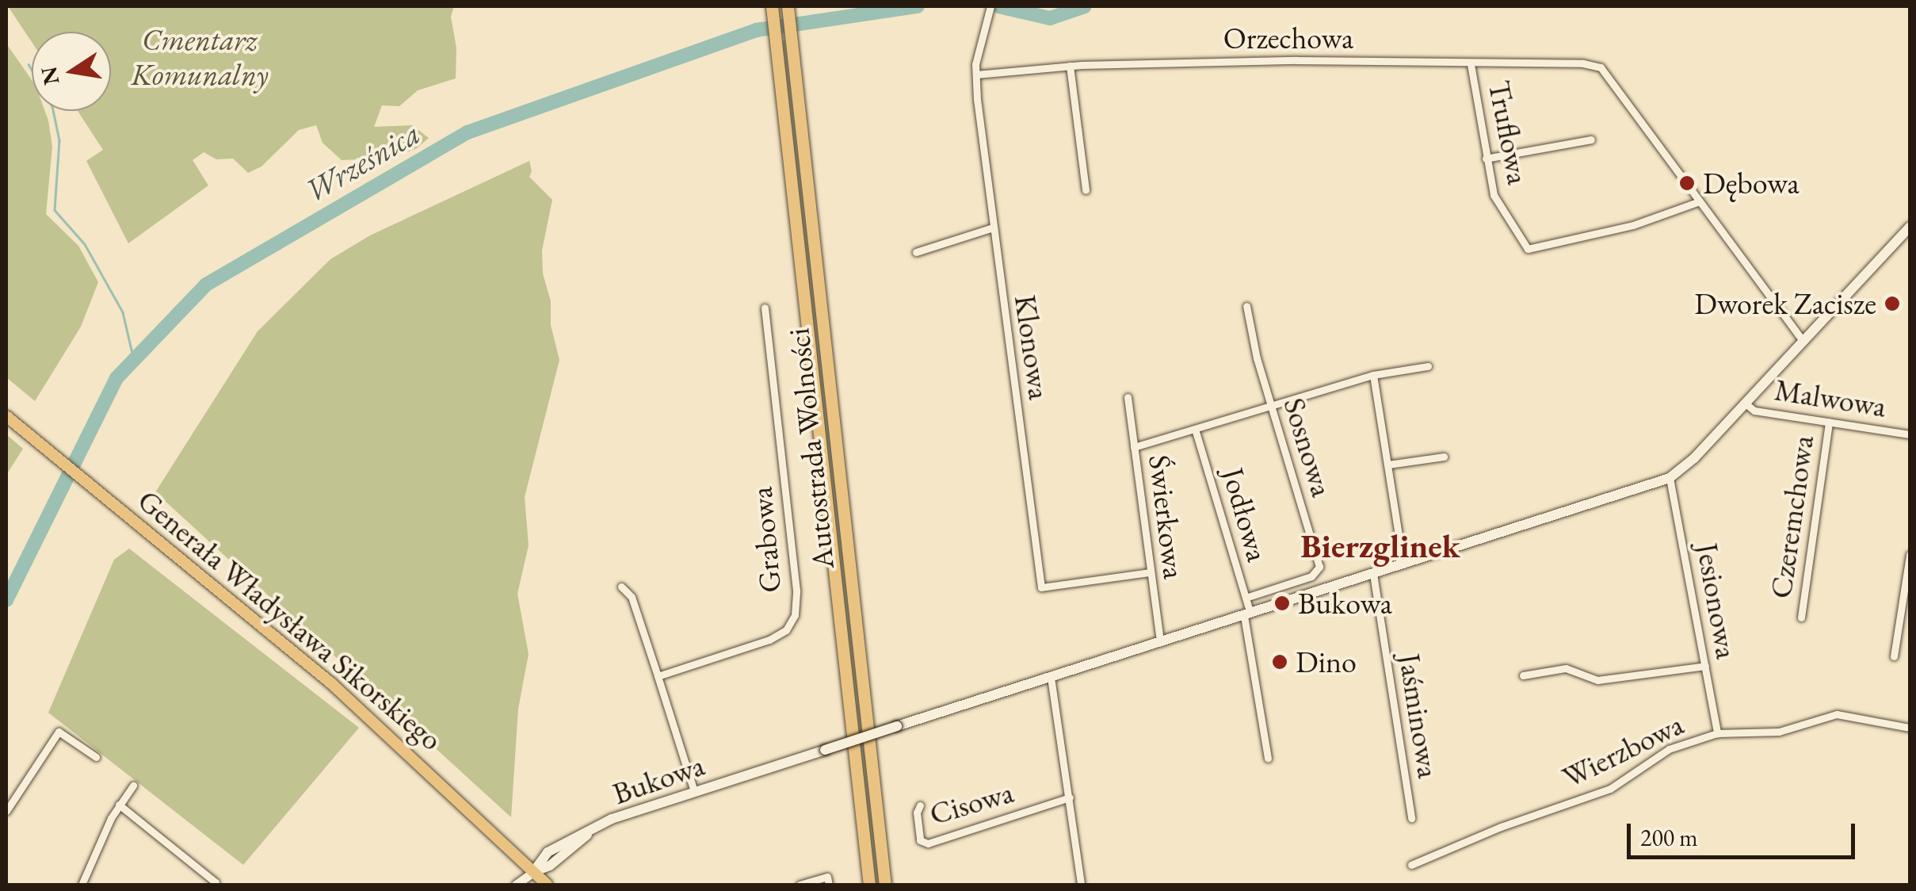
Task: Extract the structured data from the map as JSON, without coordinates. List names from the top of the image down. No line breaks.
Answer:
{"streets":{"highway":["Autostrada Wolności"],"main road":["Generała Władysława Sikorskiego","Bukowa"],"street":["Orzechowa","Truflowa","Klonowa","Malwowa","Sosnowa","Jodłowa","Świerkowa","Czeremchowa","Grabowa","Jesionowa","Jaśminowa","Wierzbowa","Cisowa"]},"crossings":[["Orzechowa","Truflowa"],["Orzechowa","Klonowa"],["Klonowa","Świerkowa"],["Malwowa","Czeremchowa"],["Sosnowa","Jodłowa"],["Jesionowa","Wierzbowa"],["Generała Władysława Sikorskiego","Bukowa"]],"districts":["Bierzglinek"],"water":["Wrześnica"],"parks":["Cmentarz Komunalny"],"places":["Dębowa","Dworek Zacisze","Bukowa","Dino"],"scale_bar":"200 m","north":"left"}
